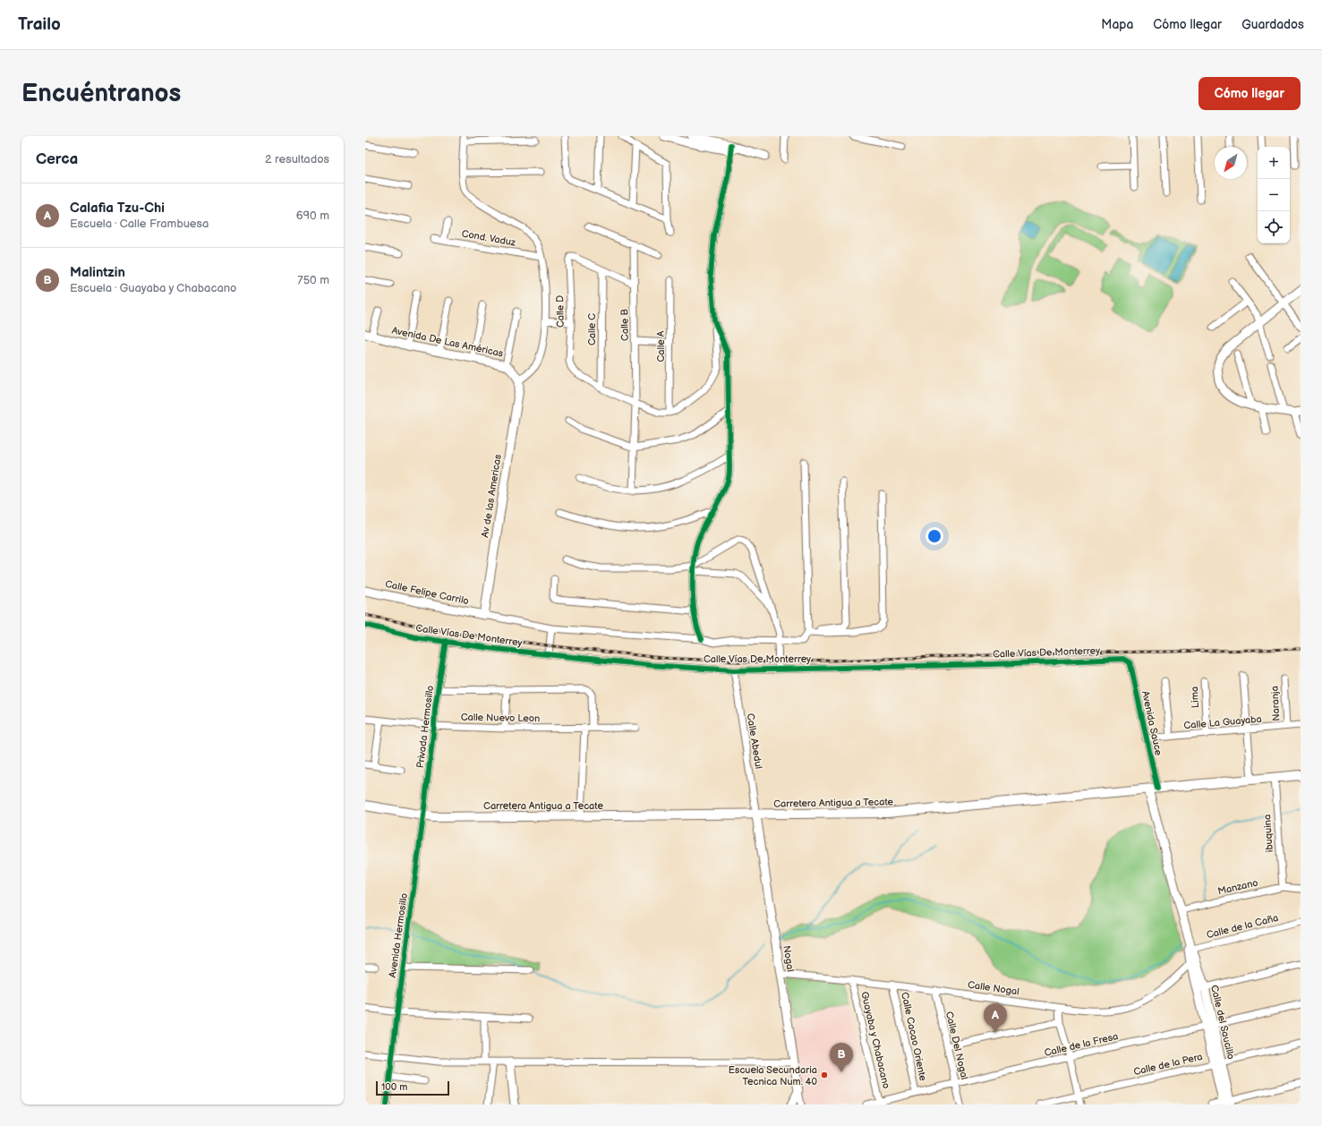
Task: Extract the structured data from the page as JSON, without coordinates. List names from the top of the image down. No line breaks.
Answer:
{"streets":{"main road":["Carretera Antigua a Tecate"],"street":["Cond. Vaduz","Calle D","Calle B","Calle C","Avenida De Las Américas","Calle A","Av de las Americas","Calle Felipe Carrilo","Calle Vías De Monterrey","Lima","Naranja","Calle Nuevo Leon","Calle La Guayaba","Avenida Sauce","Privada Hermosillo","Calle Abedul","ibuquina","Manzano","Calle de la Caña","Avenida Hermosillo","Nogal","Calle Nogal","Calle del Saucillo","Calle Cacao Oriente","Guayaba y Chabacano","Calle de la Fresa","Calle Del Nogal","Calle de la Pera"]},"crossings":[["Calle D","Calle C"],["Avenida De Las Américas","Av de las Americas"],["Av de las Americas","Calle Felipe Carrilo"],["Calle Vías De Monterrey","Avenida Sauce"],["Calle Vías De Monterrey","Privada Hermosillo"],["Calle Vías De Monterrey","Calle Abedul"],["Lima","Calle La Guayaba"],["Naranja","Calle La Guayaba"],["Calle Nuevo Leon","Privada Hermosillo"],["Calle La Guayaba","Avenida Sauce"],["Avenida Sauce","Carretera Antigua a Tecate"],["Avenida Sauce","Calle del Saucillo"],["Privada Hermosillo","Carretera Antigua a Tecate"],["Privada Hermosillo","Avenida Hermosillo"],["Calle Abedul","Carretera Antigua a Tecate"],["Calle Abedul","Nogal"],["Carretera Antigua a Tecate","ibuquina"],["Carretera Antigua a Tecate","Avenida Hermosillo"],["Carretera Antigua a Tecate","Nogal"],["Carretera Antigua a Tecate","Calle del Saucillo"],["ibuquina","Manzano"],["Manzano","Calle del Saucillo"],["Calle de la Caña","Calle del Saucillo"],["Nogal","Calle Nogal"],["Calle Nogal","Calle del Saucillo"],["Calle Nogal","Calle Cacao Oriente"],["Calle Nogal","Guayaba y Chabacano"],["Calle Nogal","Calle Del Nogal"],["Calle del Saucillo","Calle de la Fresa"],["Calle del Saucillo","Calle de la Pera"],["Calle Cacao Oriente","Calle de la Fresa"],["Guayaba y Chabacano","Calle de la Fresa"],["Calle de la Fresa","Calle Del Nogal"]],"places":["Escuela Secundaria Tecnica Num. 40"],"scale_bar":"100 m","north":"bottom left","page":{"header":"Trailo","nav":["Mapa","Cómo llegar","Guardados"],"buttons":"Cómo llegar","title":"Encuéntranos","heading":["Cerca","2 resultados"],"map_buttons":["+","−"],"list":[{"mark":"A","name":"Calafia Tzu-Chi","note":"Escuela · Calle Frambuesa","value":"690 m"},{"mark":"B","name":"Malintzin","note":"Escuela · Guayaba y Chabacano","value":"750 m"}],"pins":["A","B"],"scale":"100 m"}}
